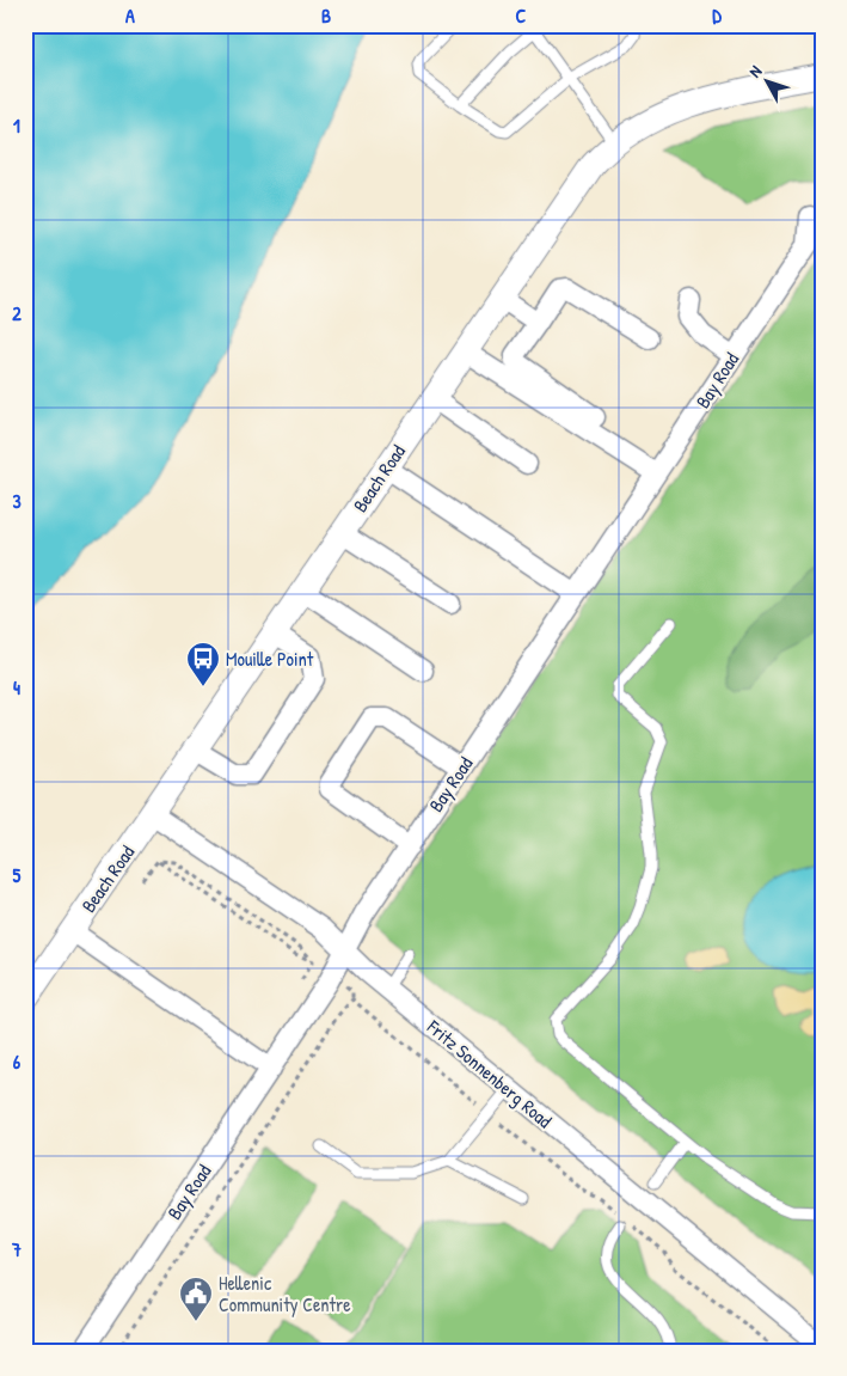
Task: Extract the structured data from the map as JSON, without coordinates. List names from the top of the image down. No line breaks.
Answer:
{"streets":{"street":["Bay Road","Beach Road","Fritz Sonnenberg Road"]},"crossings":[["Bay Road","Fritz Sonnenberg Road"],["Beach Road","Fritz Sonnenberg Road"]],"places":{"bus stop":["Mouille Point"],"public building":["Hellenic Community Centre"]},"north":"top left","grid":{"columns":["A","B","C","D"],"rows":["1","2","3","4","5","6","7"]}}
